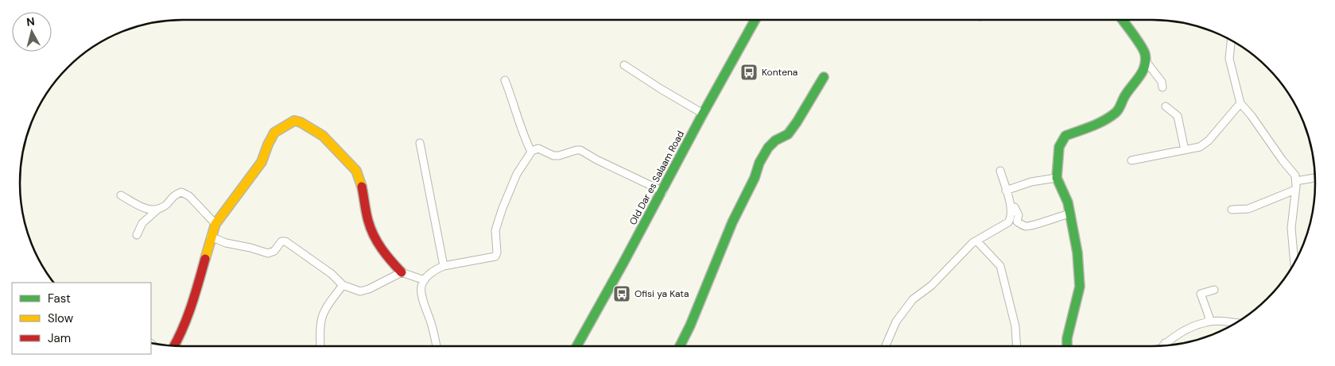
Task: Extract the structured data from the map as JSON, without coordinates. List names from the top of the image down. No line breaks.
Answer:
{"streets":{"street":["Old Dar es Salaam Road"]},"places":{"bus stop":["Kontena","Ofisi ya Kata"]},"legend":["Fast","Slow","Jam"],"north":"top"}
